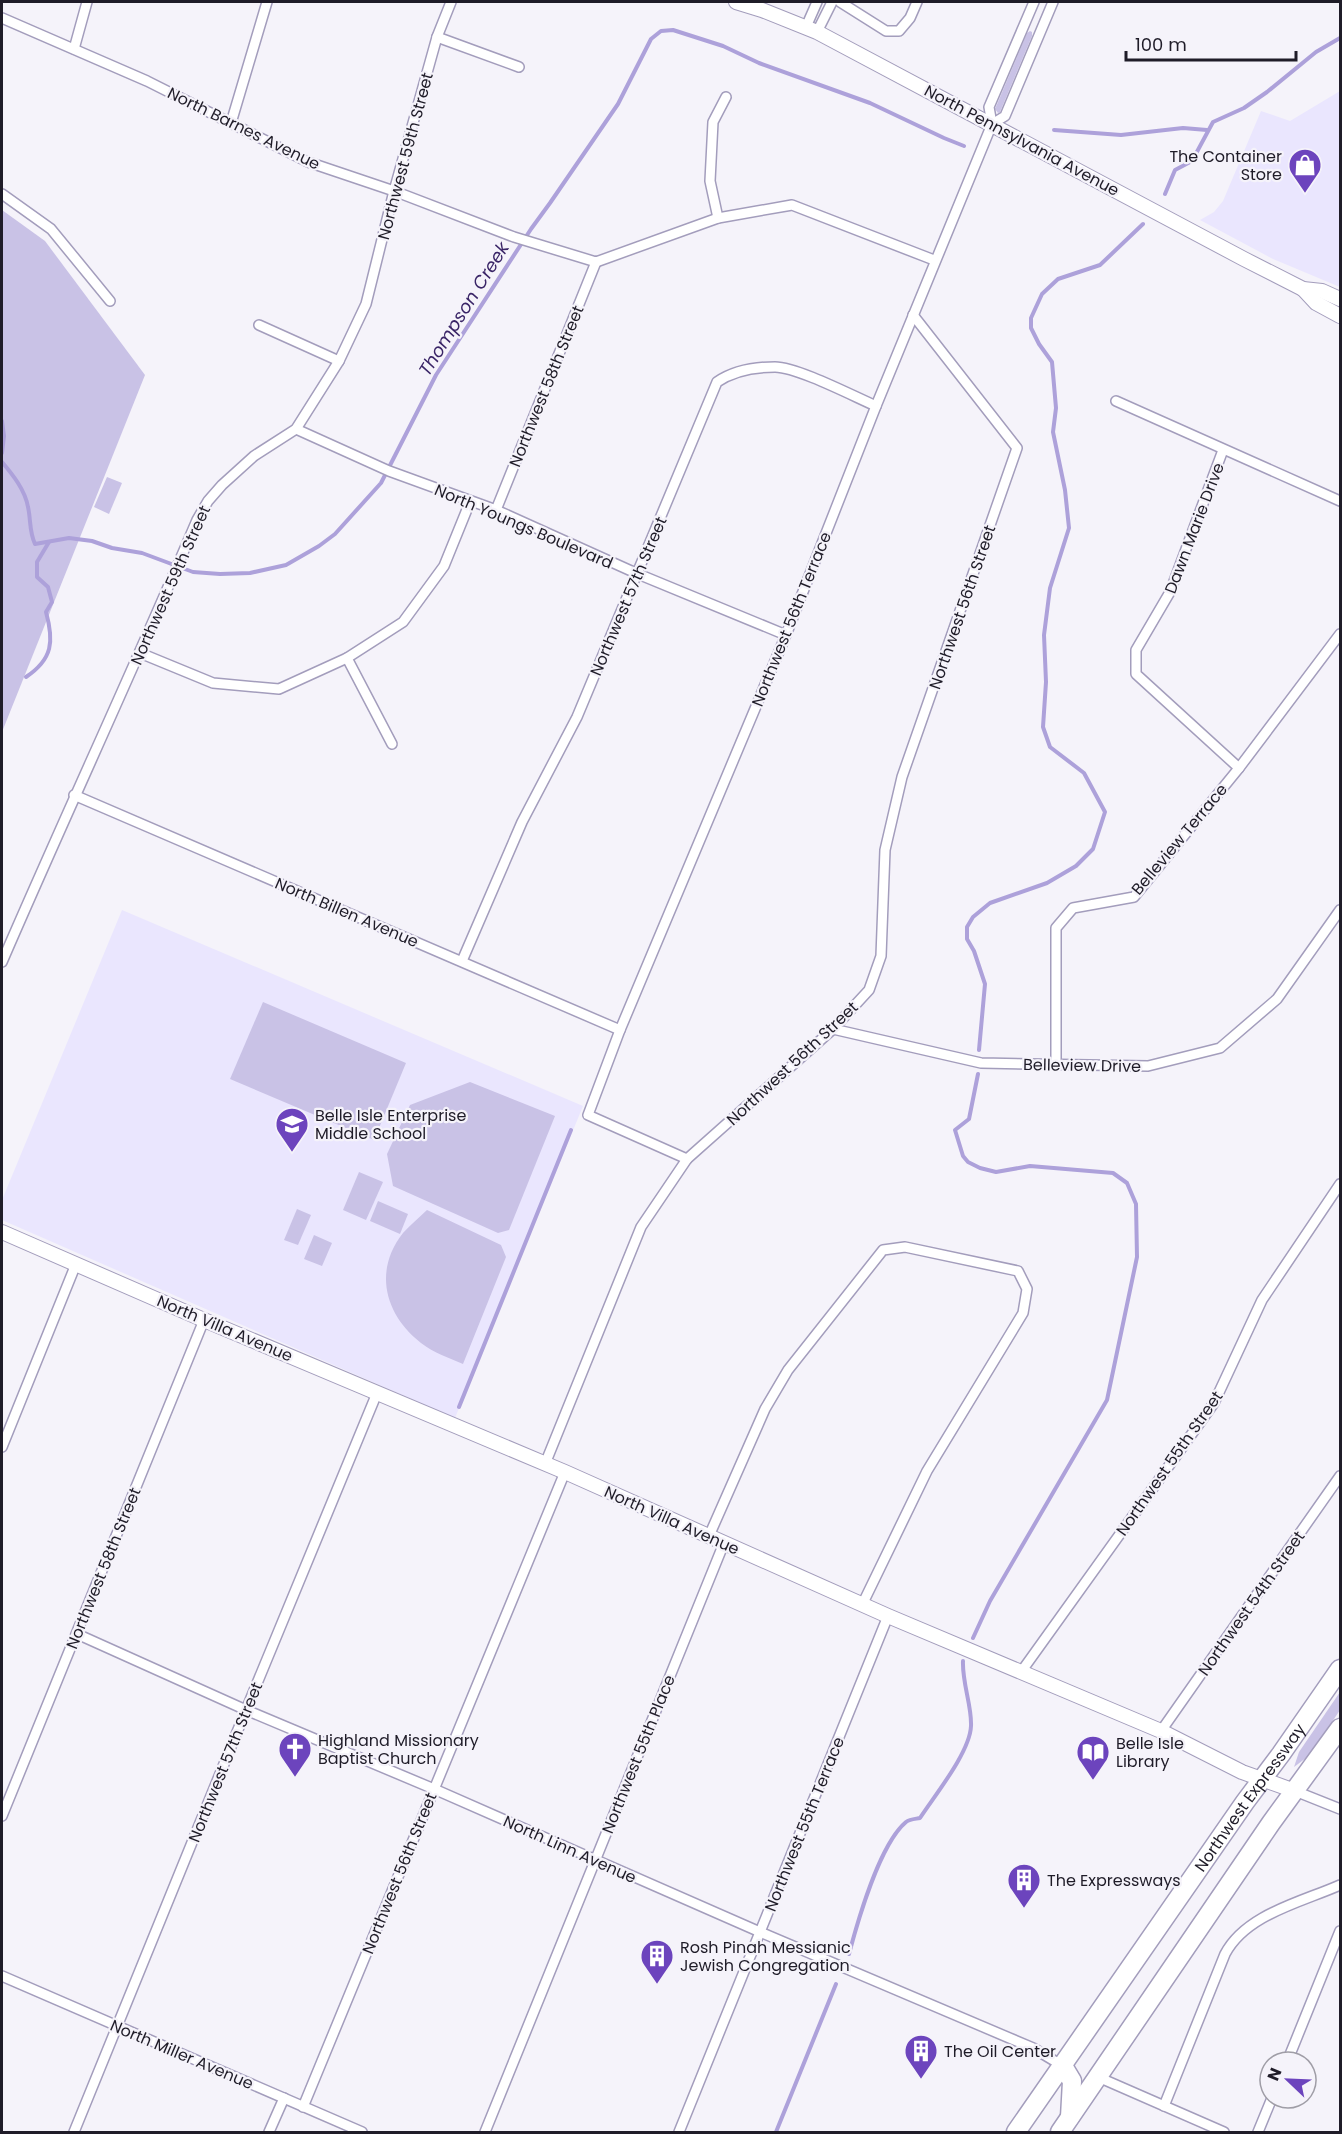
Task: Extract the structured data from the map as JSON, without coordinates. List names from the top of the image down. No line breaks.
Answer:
{"streets":{"highway":["Northwest Expressway"],"street":["North Barnes Avenue","North Pennsylvania Avenue","Northwest 59th Street","Northwest 58th Street","North Youngs Boulevard","Dawn Marie Drive","Northwest 57th Street","Northwest 56th Street","Northwest 56th Terrace","Belleview Terrace","North Billen Avenue","Belleview Drive","North Villa Avenue","Northwest 55th Street","Northwest 54th Street","Northwest 55th Place","Northwest 55th Terrace","North Linn Avenue","North Miller Avenue"]},"crossings":[["North Barnes Avenue","Northwest 59th Street"],["North Barnes Avenue","Northwest 58th Street"],["North Pennsylvania Avenue","Northwest 56th Terrace"],["Northwest 59th Street","North Youngs Boulevard"],["Northwest 59th Street","North Billen Avenue"],["Northwest 58th Street","North Youngs Boulevard"],["Northwest 58th Street","North Villa Avenue"],["Northwest 58th Street","North Linn Avenue"],["North Youngs Boulevard","Northwest 57th Street"],["North Youngs Boulevard","Northwest 56th Terrace"],["Dawn Marie Drive","Belleview Terrace"],["Northwest 57th Street","Northwest 56th Terrace"],["Northwest 57th Street","North Billen Avenue"],["Northwest 57th Street","North Villa Avenue"],["Northwest 57th Street","North Linn Avenue"],["Northwest 57th Street","North Miller Avenue"],["Northwest 56th Street","Northwest 56th Terrace"],["Northwest 56th Street","Belleview Drive"],["Northwest 56th Street","North Villa Avenue"],["Northwest 56th Street","North Linn Avenue"],["Northwest 56th Street","North Miller Avenue"],["Northwest 56th Terrace","North Billen Avenue"],["Belleview Terrace","Belleview Drive"],["North Villa Avenue","Northwest 55th Street"],["North Villa Avenue","Northwest 54th Street"],["North Villa Avenue","Northwest 55th Place"],["North Villa Avenue","Northwest Expressway"],["North Villa Avenue","Northwest 55th Terrace"],["Northwest 55th Place","North Linn Avenue"],["Northwest Expressway","North Linn Avenue"],["Northwest 55th Terrace","North Linn Avenue"]],"water":["Thompson Creek"],"places":{"shop":["The Container Store"],"school or university":["Belle Isle Enterprise Middle School"],"church":["Highland Missionary Baptist Church"],"library":["Belle Isle Library"],"building":["The Expressways","Rosh Pinah Messianic Jewish Congregation","The Oil Center"]},"scale_bar":"100 m","north":"top left"}
